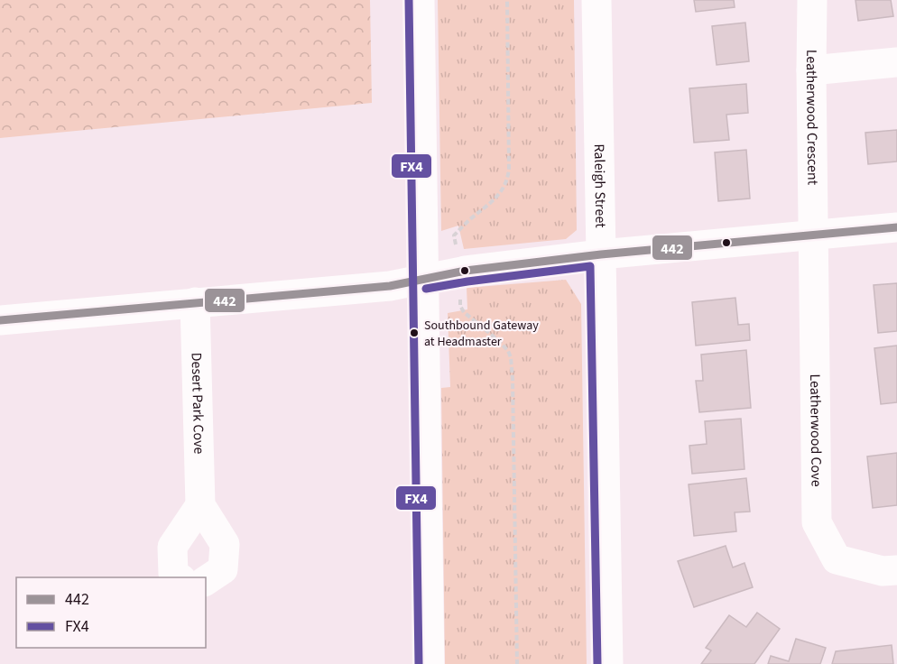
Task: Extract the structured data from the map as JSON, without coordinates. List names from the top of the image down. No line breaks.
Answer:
{"streets":{"street":["Leatherwood Crescent","Raleigh Street","Desert Park Cove","Leatherwood Cove"]},"crossings":[["Leatherwood Crescent","Leatherwood Cove"]],"places":["Southbound Gateway at Headmaster"],"lines":["transit line FX4","transit line 442"],"legend":["442","FX4"]}
